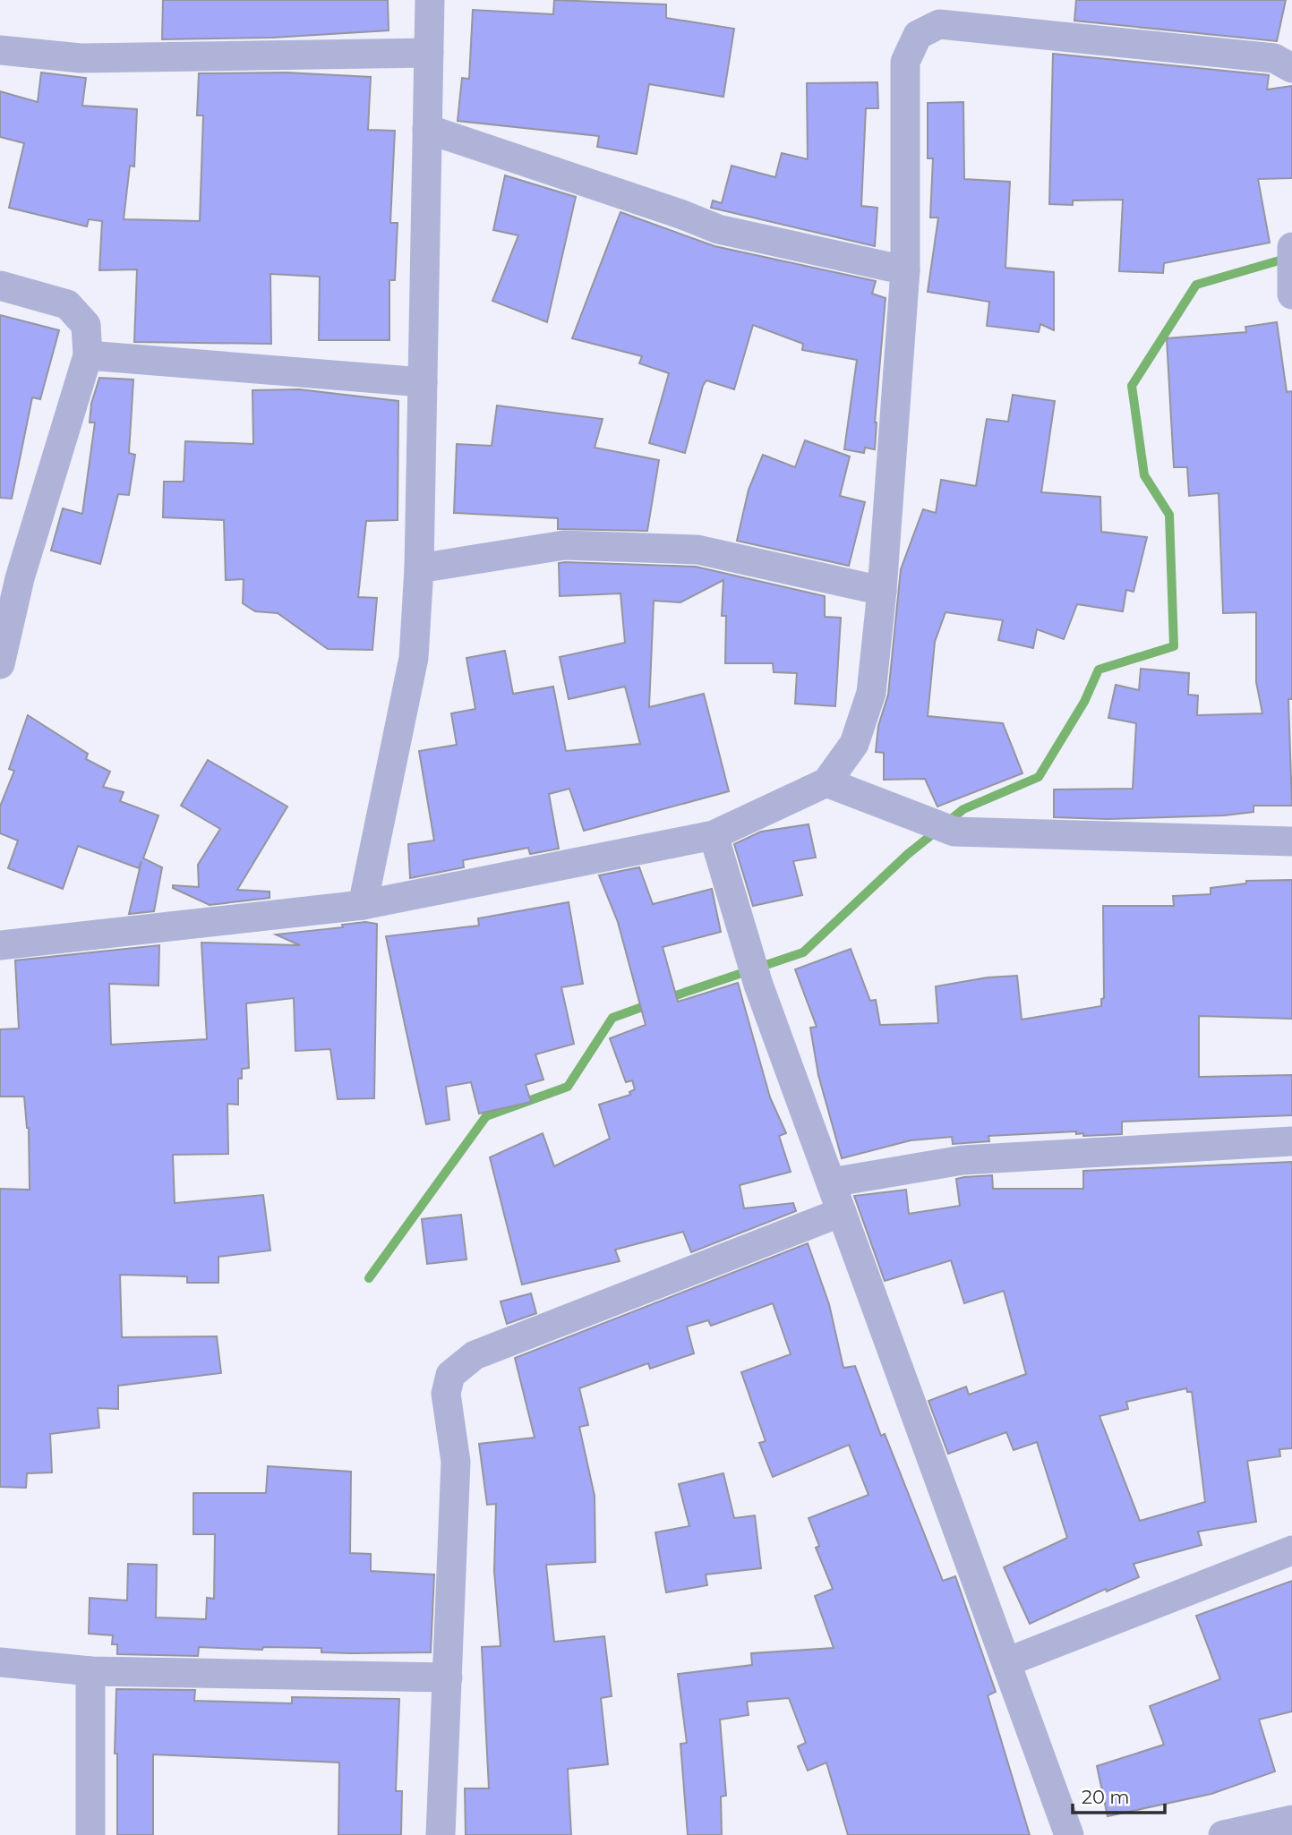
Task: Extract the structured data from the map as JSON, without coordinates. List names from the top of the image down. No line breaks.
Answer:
{"scale_bar":"20 m"}
